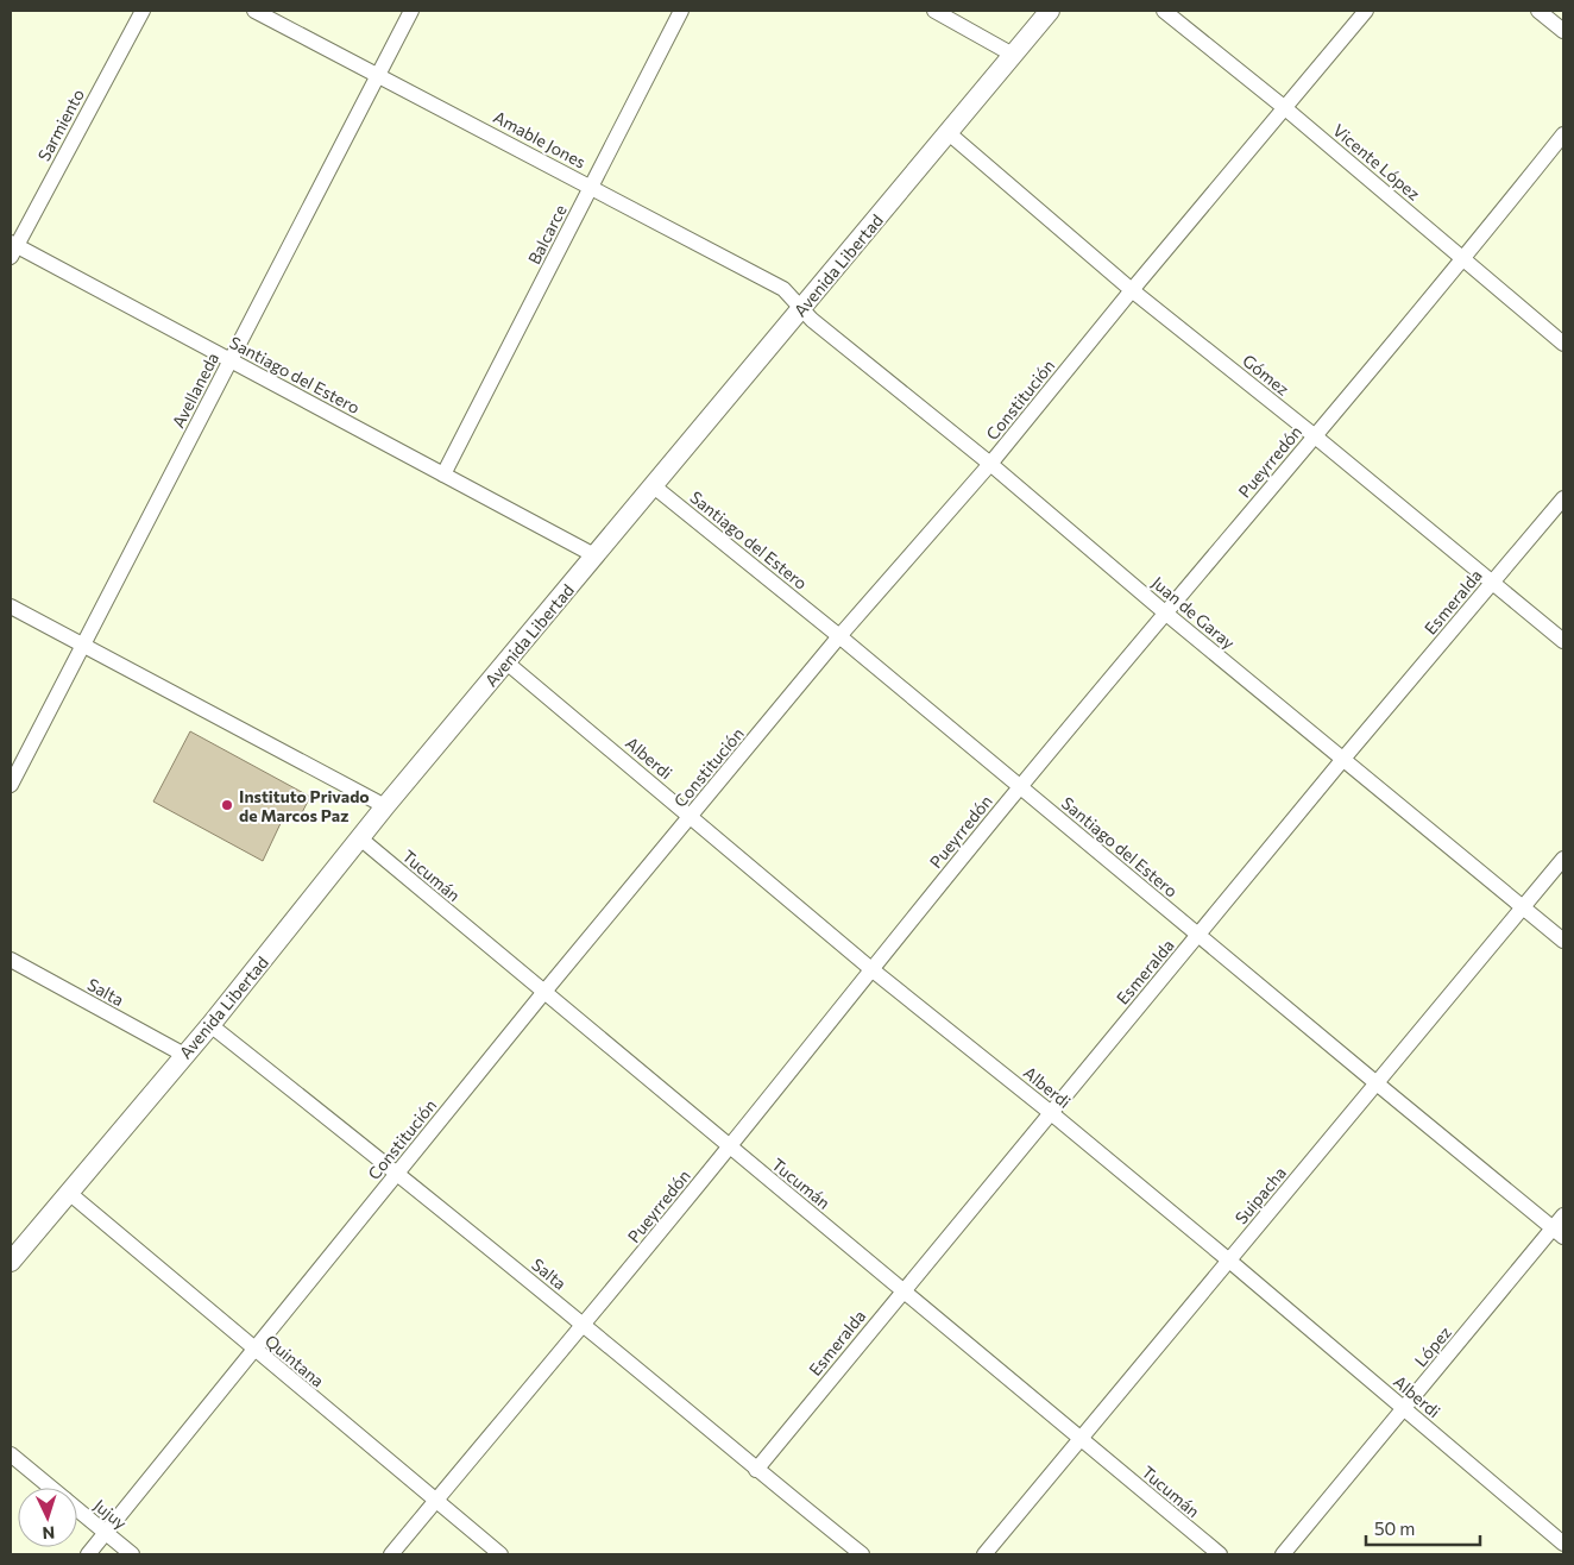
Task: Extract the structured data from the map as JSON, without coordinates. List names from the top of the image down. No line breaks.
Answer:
{"streets":{"main road":["Avenida Libertad"],"street":["Sarmiento","Amable Jones","Vicente López","Balcarce","Santiago del Estero","Gómez","Avellaneda","Constitución","Pueyrredón","Esmeralda","Juan de Garay","Alberdi","Tucumán","Salta","Suipacha","López","Quintana","Jujuy"]},"crossings":[["Sarmiento","Santiago del Estero"],["Amable Jones","Balcarce"],["Amable Jones","Avenida Libertad"],["Amable Jones","Avellaneda"],["Amable Jones","Juan de Garay"],["Vicente López","Constitución"],["Vicente López","Pueyrredón"],["Balcarce","Santiago del Estero"],["Avenida Libertad","Santiago del Estero"],["Avenida Libertad","Gómez"],["Avenida Libertad","Juan de Garay"],["Avenida Libertad","Alberdi"],["Avenida Libertad","Tucumán"],["Avenida Libertad","Salta"],["Avenida Libertad","Quintana"],["Santiago del Estero","Avellaneda"],["Santiago del Estero","Constitución"],["Santiago del Estero","Pueyrredón"],["Santiago del Estero","Esmeralda"],["Santiago del Estero","Suipacha"],["Santiago del Estero","López"],["Gómez","Constitución"],["Gómez","Pueyrredón"],["Gómez","Esmeralda"],["Constitución","Juan de Garay"],["Constitución","Alberdi"],["Constitución","Tucumán"],["Constitución","Salta"],["Constitución","Quintana"],["Constitución","Jujuy"],["Pueyrredón","Juan de Garay"],["Pueyrredón","Alberdi"],["Pueyrredón","Tucumán"],["Pueyrredón","Salta"],["Pueyrredón","Quintana"],["Esmeralda","Juan de Garay"],["Esmeralda","Alberdi"],["Esmeralda","Tucumán"],["Esmeralda","Salta"],["Juan de Garay","Suipacha"],["Alberdi","Suipacha"],["Alberdi","López"],["Tucumán","Suipacha"]],"places":["Instituto Privado de Marcos Paz"],"scale_bar":"50 m","north":"bottom"}
